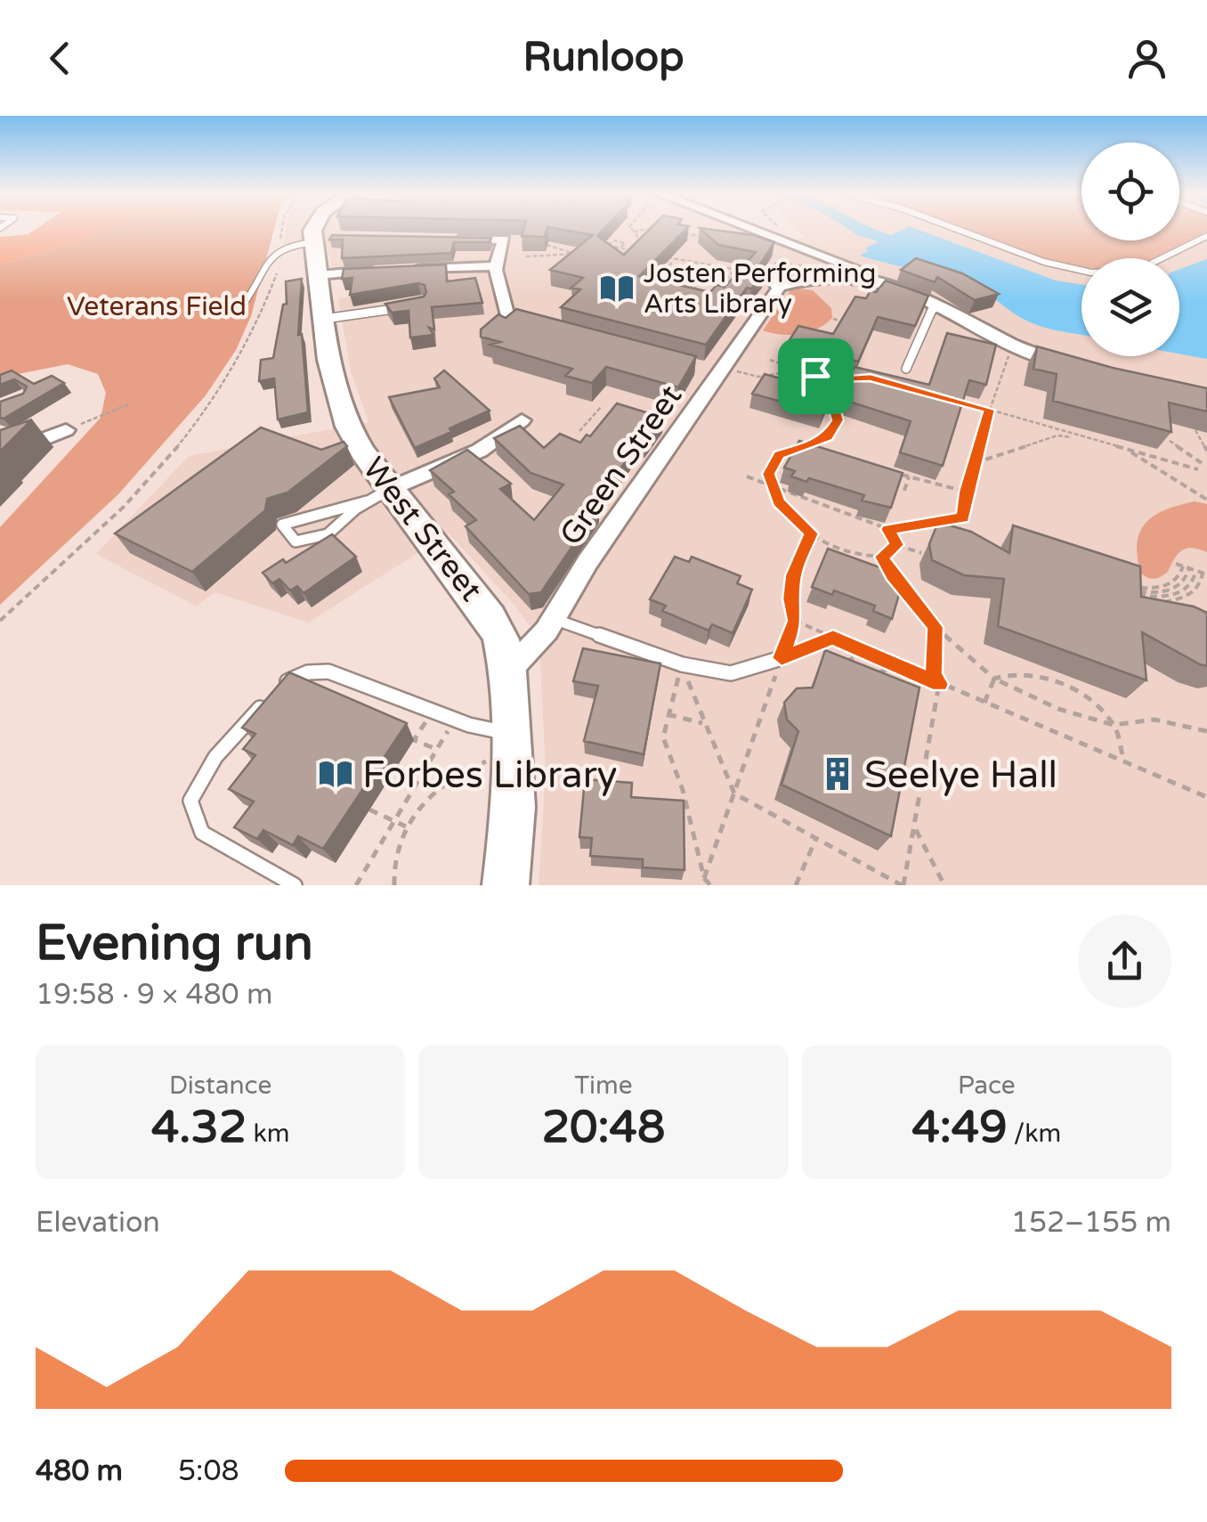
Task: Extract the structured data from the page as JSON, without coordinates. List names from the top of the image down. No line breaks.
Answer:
{"streets":{"main road":["West Street"],"street":["Green Street"]},"crossings":[["Green Street","West Street"]],"parks":["Veterans Field"],"places":{"library":["Josten Performing Arts Library","Forbes Library"],"building":["Seelye Hall"]},"page":{"header":"Runloop","heading":["Evening run","19:58 · 9 × 480 m"],"stats":[["Distance","4.32 km"],["Time","20:48"],["Pace","4:49 /km"]],"chart":["Elevation","152–155 m"],"list":[{"name":"480 m","note":"5:08"}]}}
